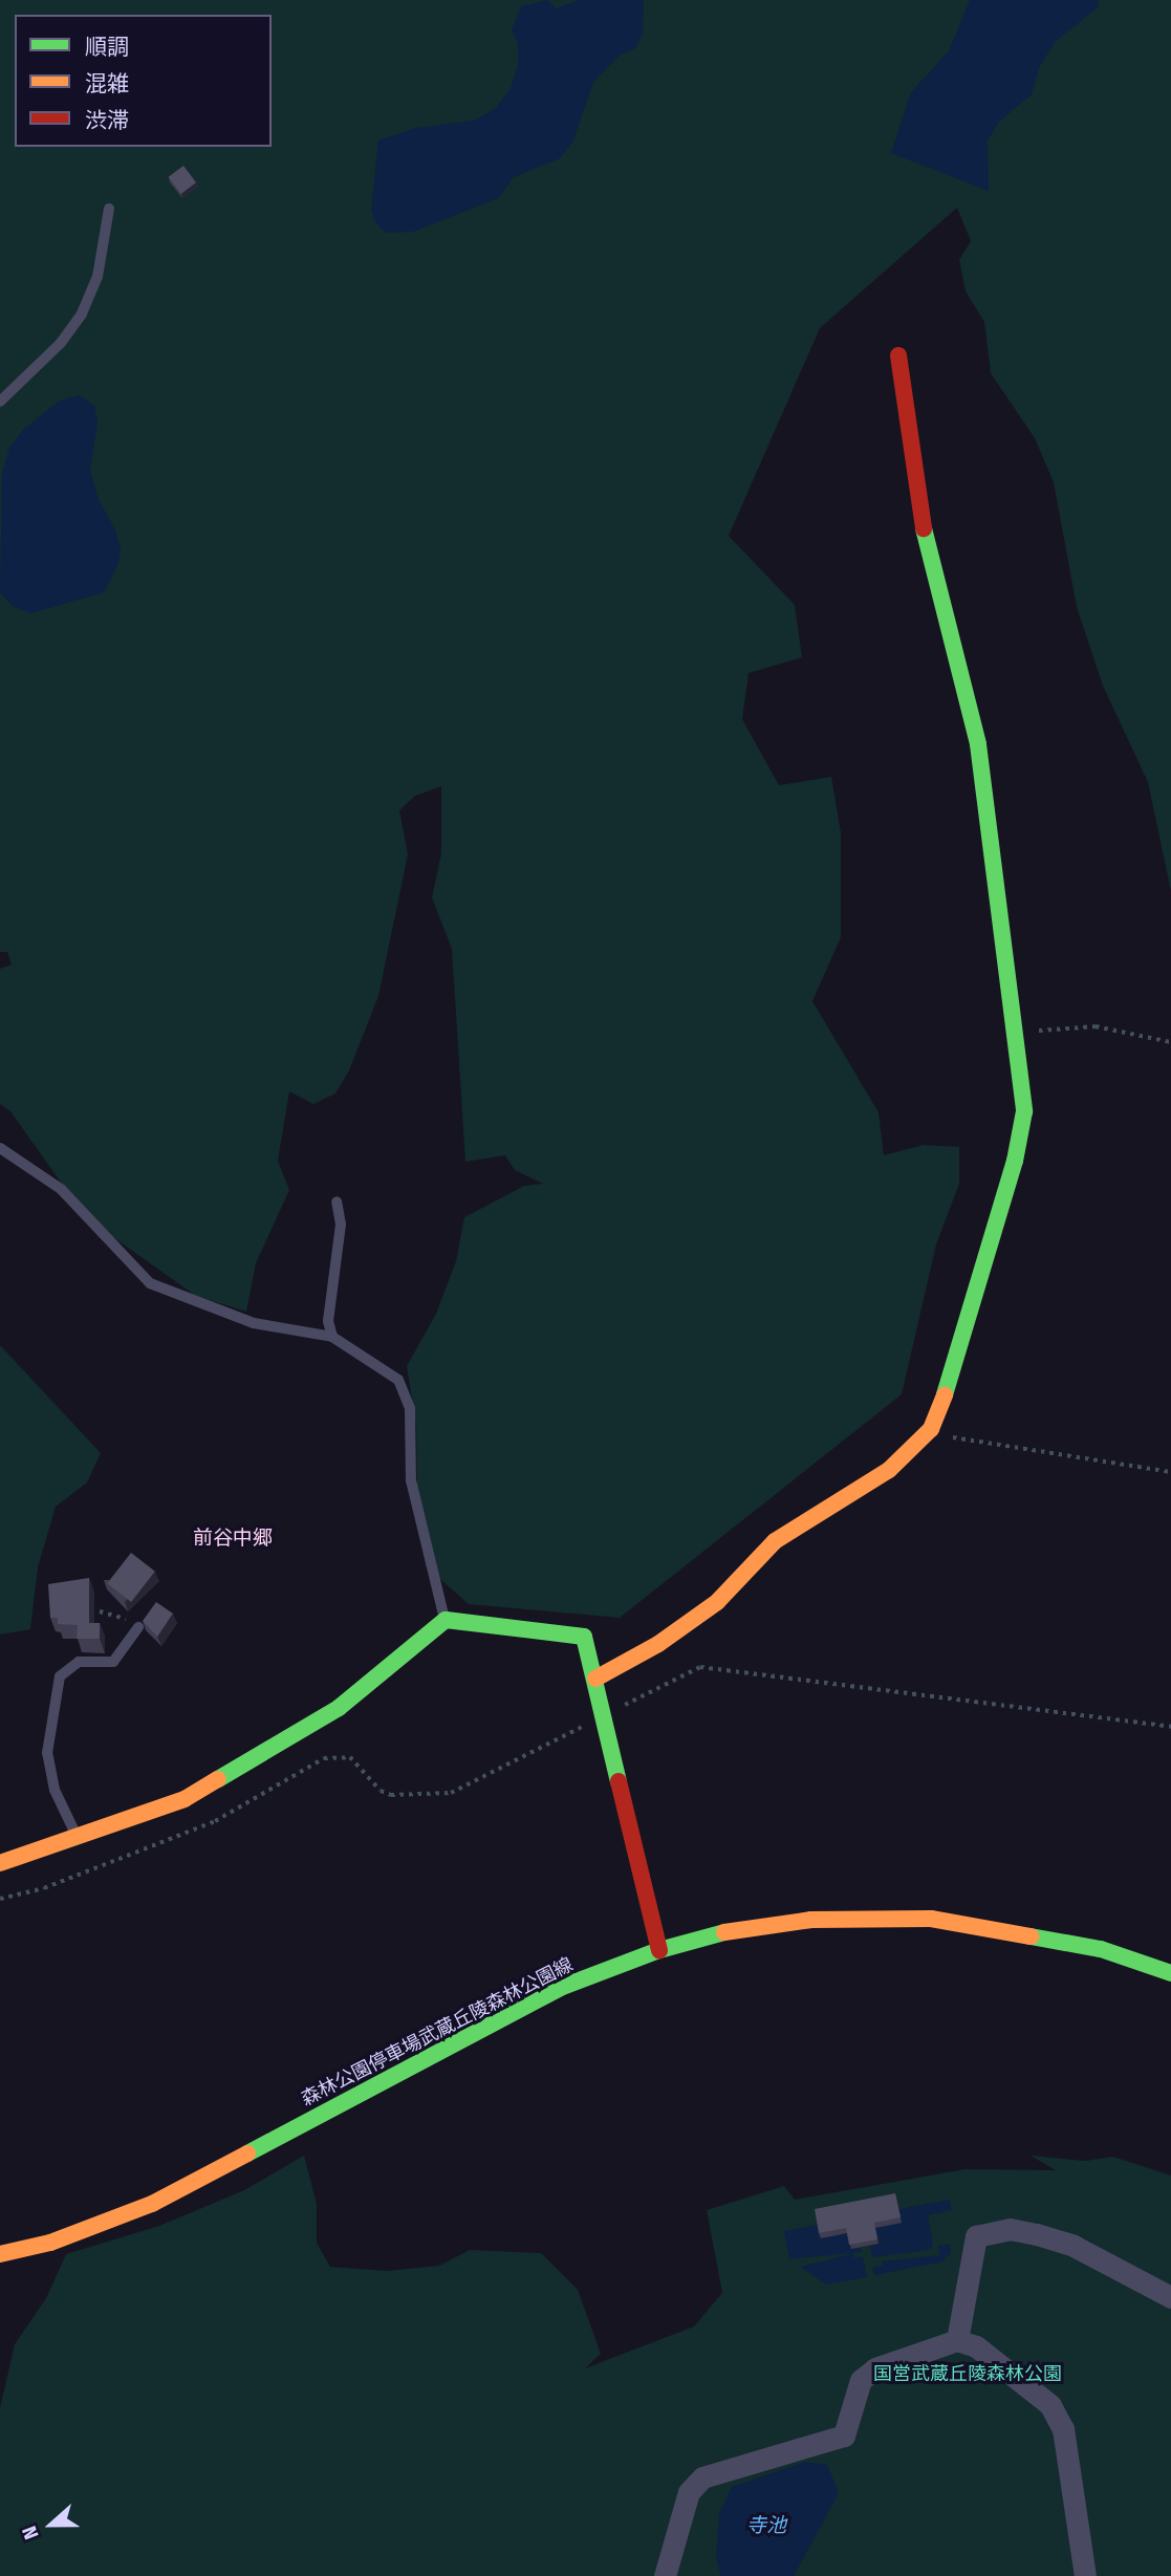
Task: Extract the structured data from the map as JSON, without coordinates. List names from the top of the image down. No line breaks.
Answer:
{"streets":{"street":["森林公園停車場武蔵丘陵森林公園線"]},"districts":["前谷中郷"],"water":["寺池"],"parks":["国営武蔵丘陵森林公園"],"legend":["順調","混雑","渋滞"],"north":"left"}
